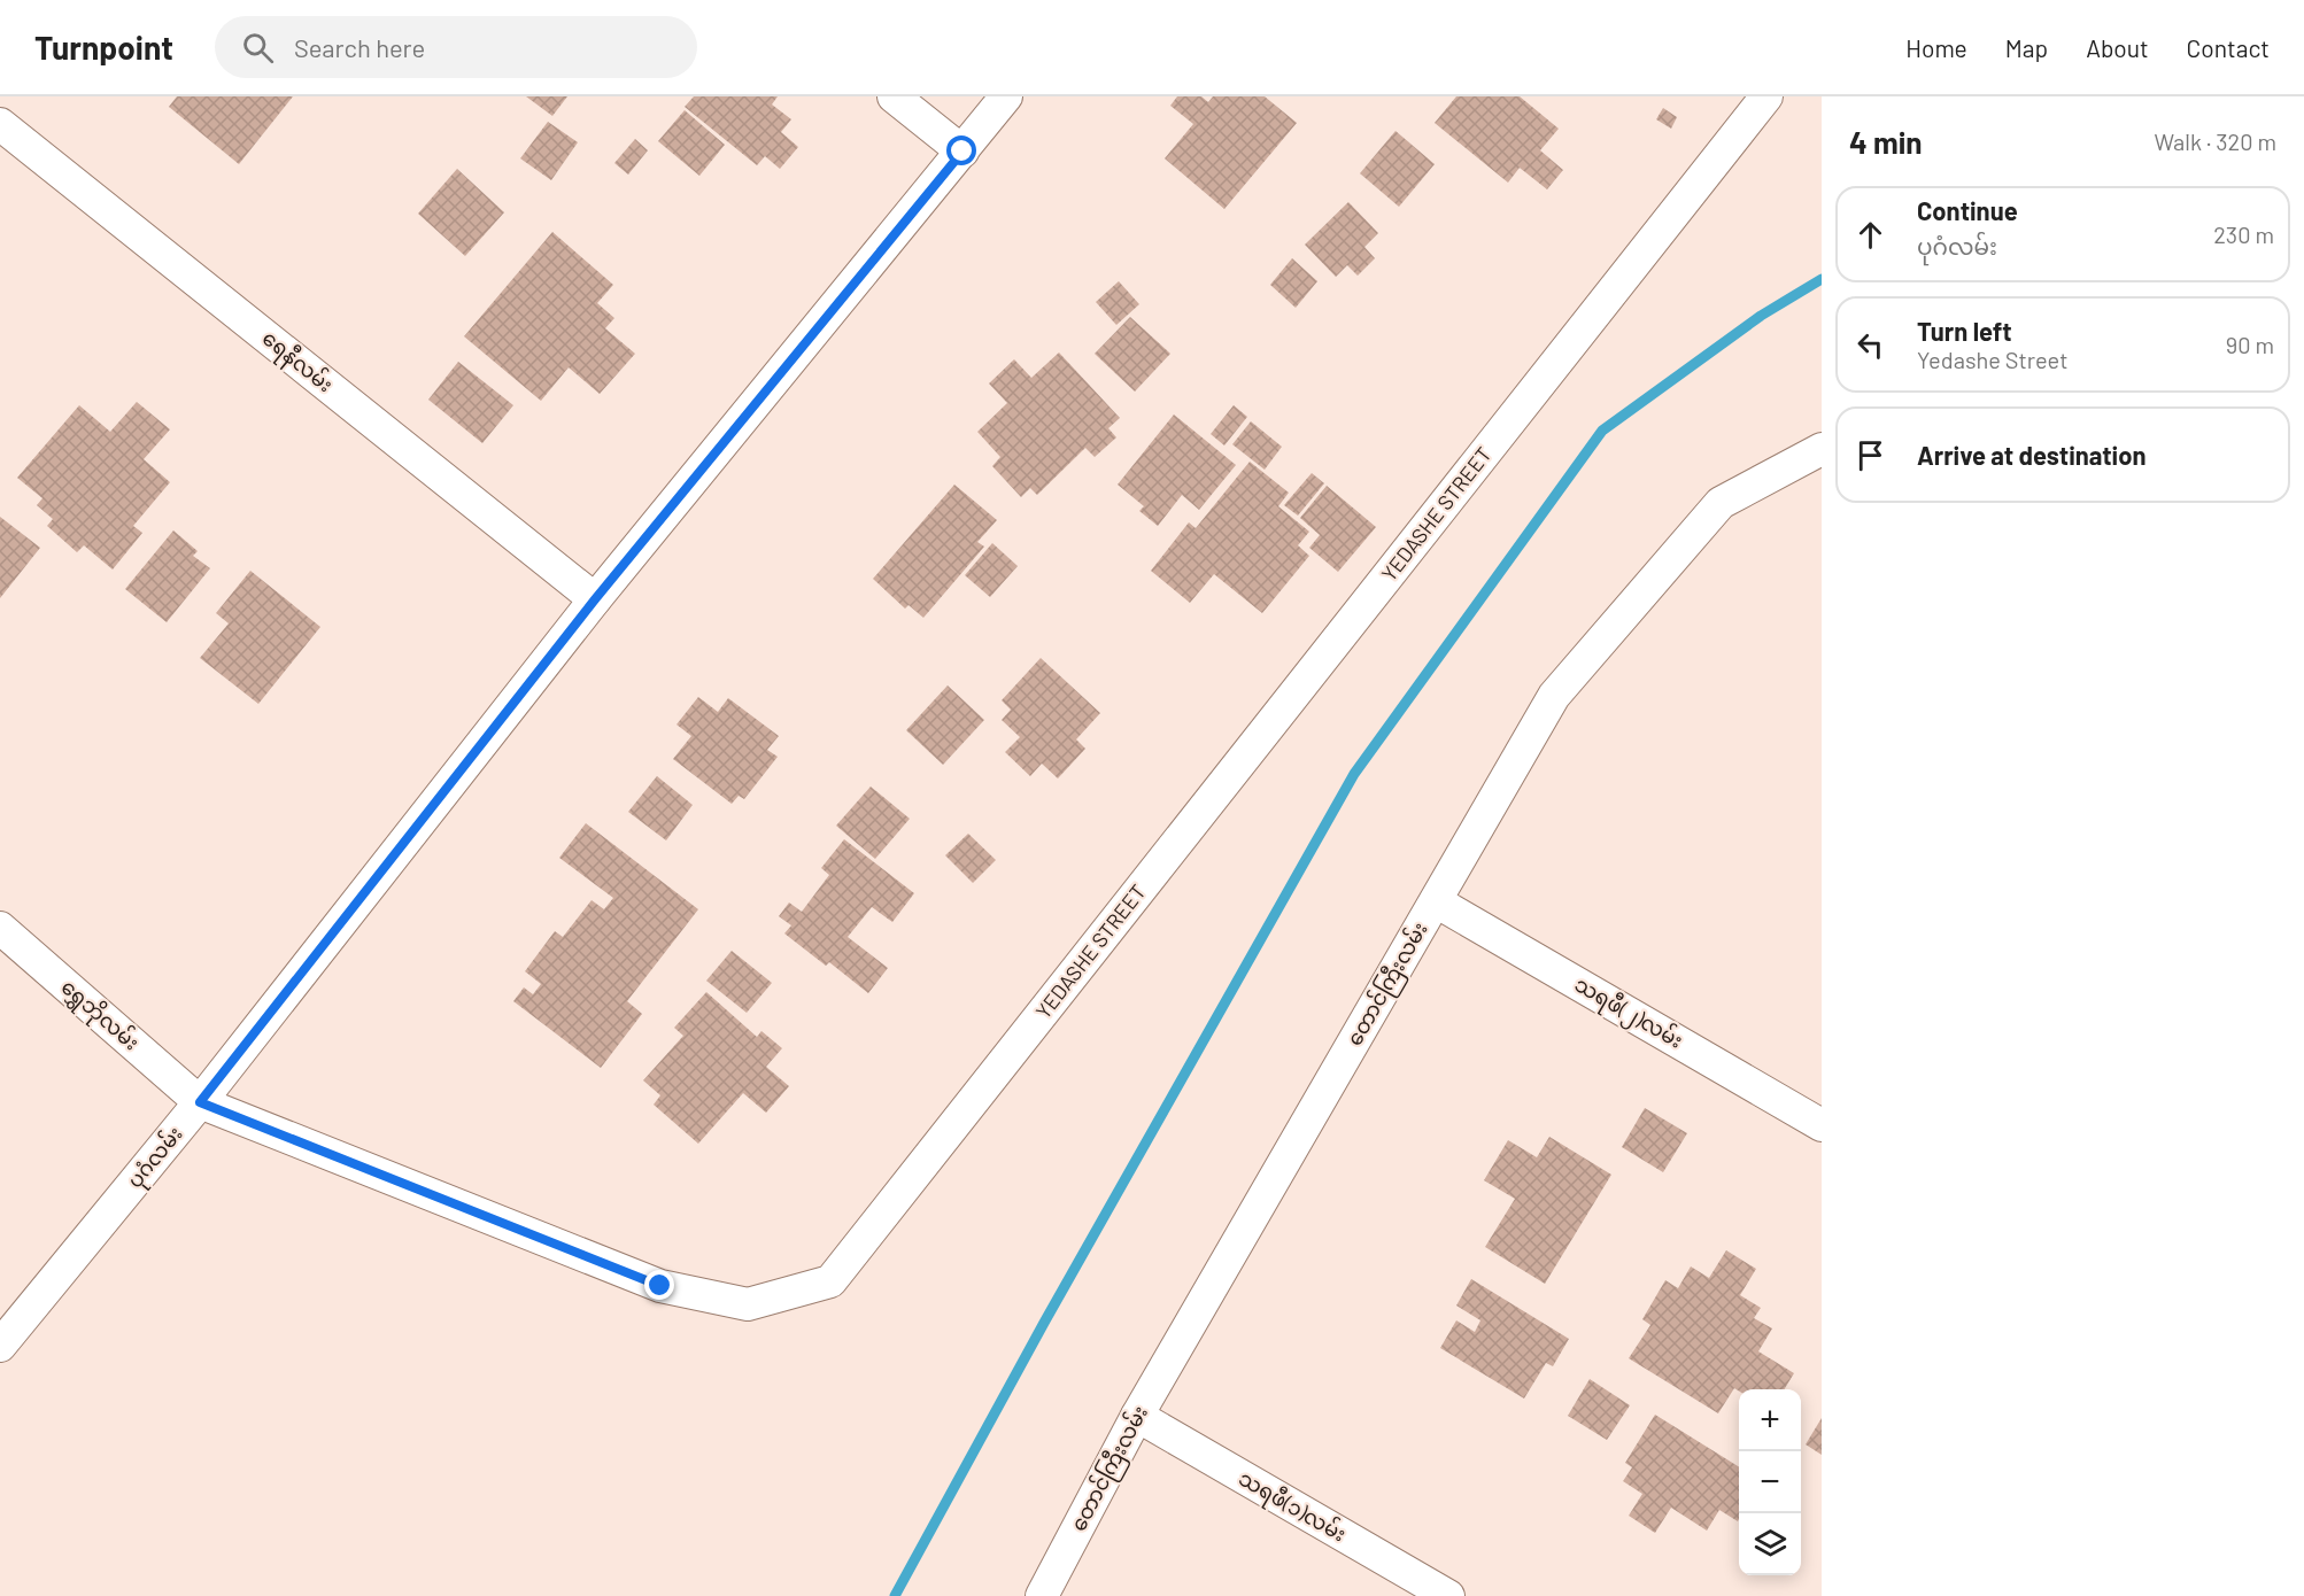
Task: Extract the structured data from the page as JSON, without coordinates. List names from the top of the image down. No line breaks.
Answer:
{"streets":{"street":["ရေနီလမ်း","YEDASHE STREET","တောင်ကြီးလမ်း","သရဖီ(၂)လမ်း","ရွှေဘိုလမ်း","ပုဂံလမ်း","သရဖီ(၁)လမ်း"]},"crossings":[["ရေနီလမ်း","ပုဂံလမ်း"],["YEDASHE STREET","ရွှေဘိုလမ်း"],["YEDASHE STREET","ပုဂံလမ်း"],["တောင်ကြီးလမ်း","သရဖီ(၂)လမ်း"],["တောင်ကြီးလမ်း","သရဖီ(၁)လမ်း"],["ရွှေဘိုလမ်း","ပုဂံလမ်း"]],"page":{"header":"Turnpoint","search":"Search here","nav":["Home","Map","About","Contact"],"heading":["4 min","Walk · 320 m"],"list":[["Continue","ပုဂံလမ်း","230 m"],["Turn left","Yedashe Street","90 m"],"Arrive at destination"],"map_buttons":["+","−"]}}
